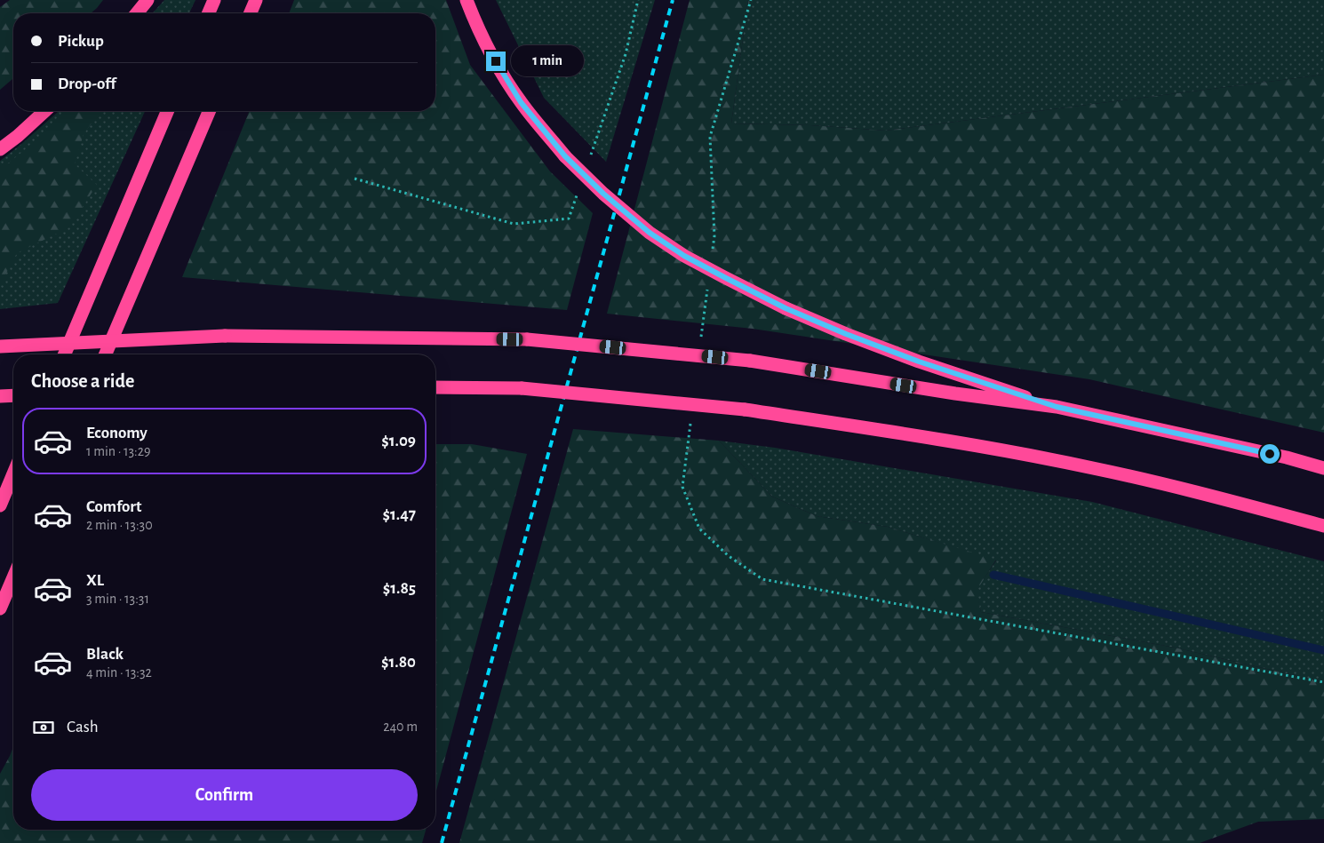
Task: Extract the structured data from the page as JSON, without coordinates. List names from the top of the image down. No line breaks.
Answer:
{"page":{"banner":["Pickup","Drop-off"],"bubble":"1 min","heading":"Choose a ride","list":[{"name":"Economy","note":"1 min · 13:29","value":"$1.09"},{"name":"Comfort","note":"2 min · 13:30","value":"$1.47"},{"name":"XL","note":"3 min · 13:31","value":"$1.85"},{"name":"Black","note":"4 min · 13:32","value":"$1.80"}],"pay":["Cash","240 m"],"buttons":"Confirm"}}
